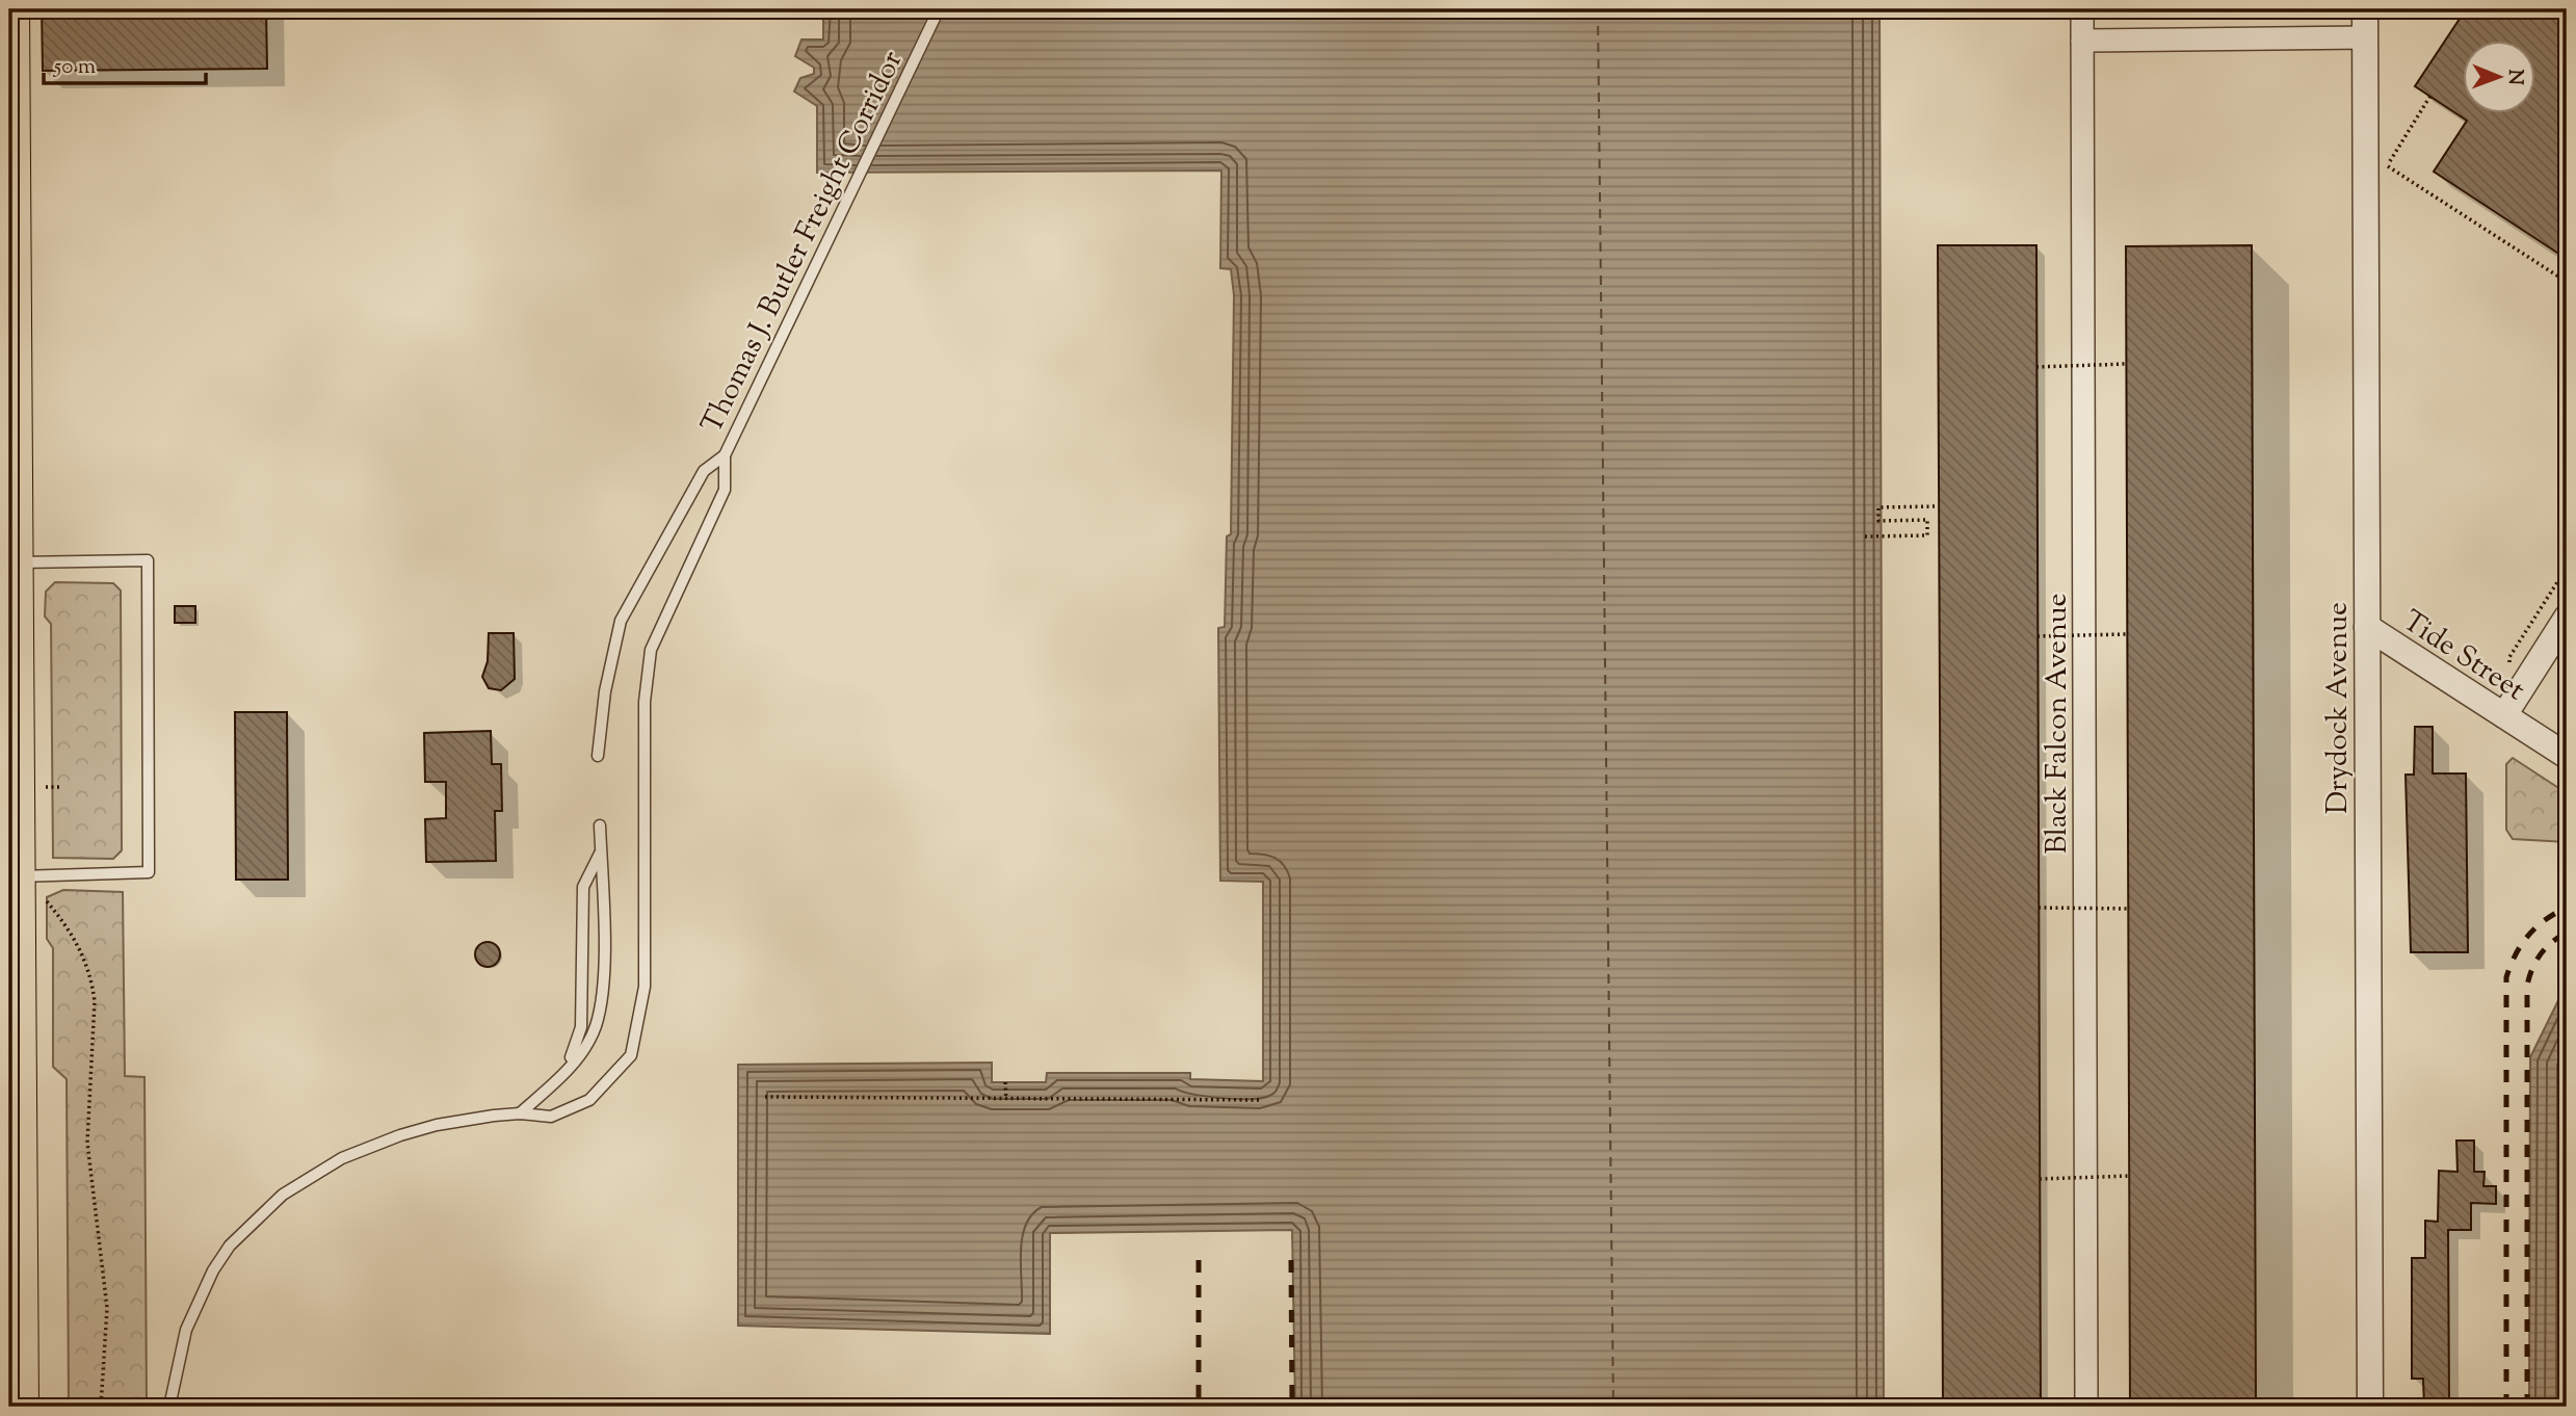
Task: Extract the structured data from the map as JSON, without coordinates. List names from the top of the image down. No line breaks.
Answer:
{"streets":{"street":["Tide Street","Drydock Avenue","Black Falcon Avenue"],"lane":["Thomas J. Butler Freight Corridor"]},"crossings":[["Tide Street","Drydock Avenue"]],"scale_bar":"50 m","north":"right"}
